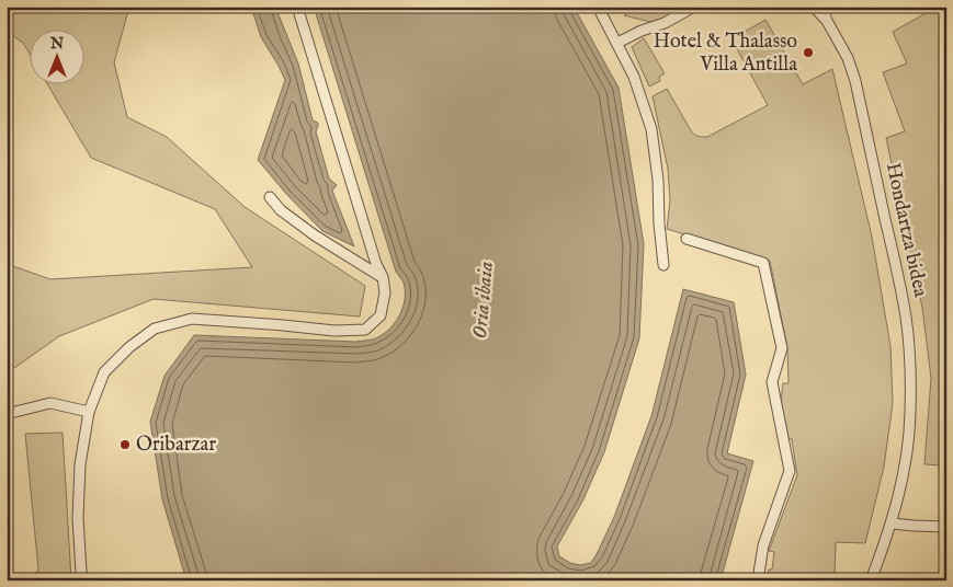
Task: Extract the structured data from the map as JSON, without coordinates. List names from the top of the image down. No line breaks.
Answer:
{"streets":{"street":["Hondartza bidea"]},"water":["Oria ibaia"],"places":["Hotel & Thalasso Villa Antilla","Oribarzar"],"north":"top"}
